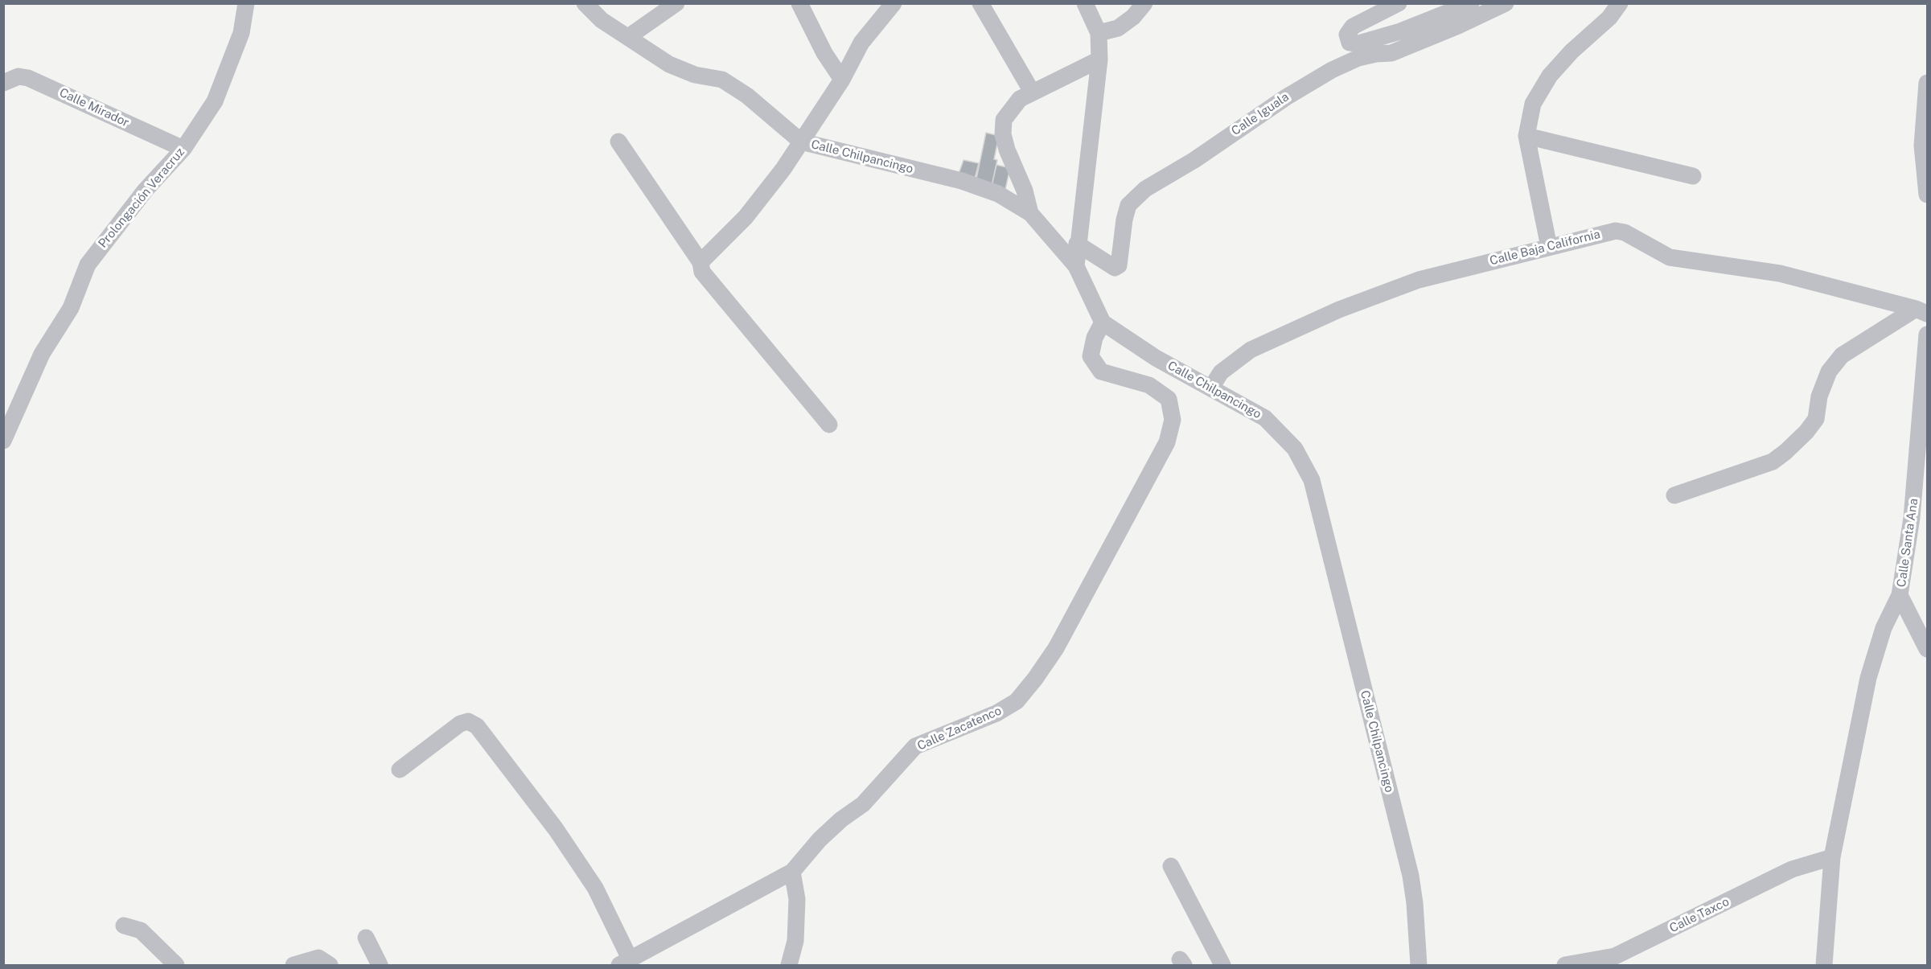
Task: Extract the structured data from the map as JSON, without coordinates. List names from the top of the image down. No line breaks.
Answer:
{"streets":{"street":["Calle Mirador","Calle Iguala","Calle Chilpancingo","Prolongación Veracruz","Calle Baja California","Calle Santa Ana","Calle Zacatenco","Calle Taxco"]},"crossings":[["Calle Mirador","Prolongación Veracruz"],["Calle Chilpancingo","Calle Baja California"],["Calle Chilpancingo","Calle Zacatenco"],["Calle Santa Ana","Calle Taxco"]]}
